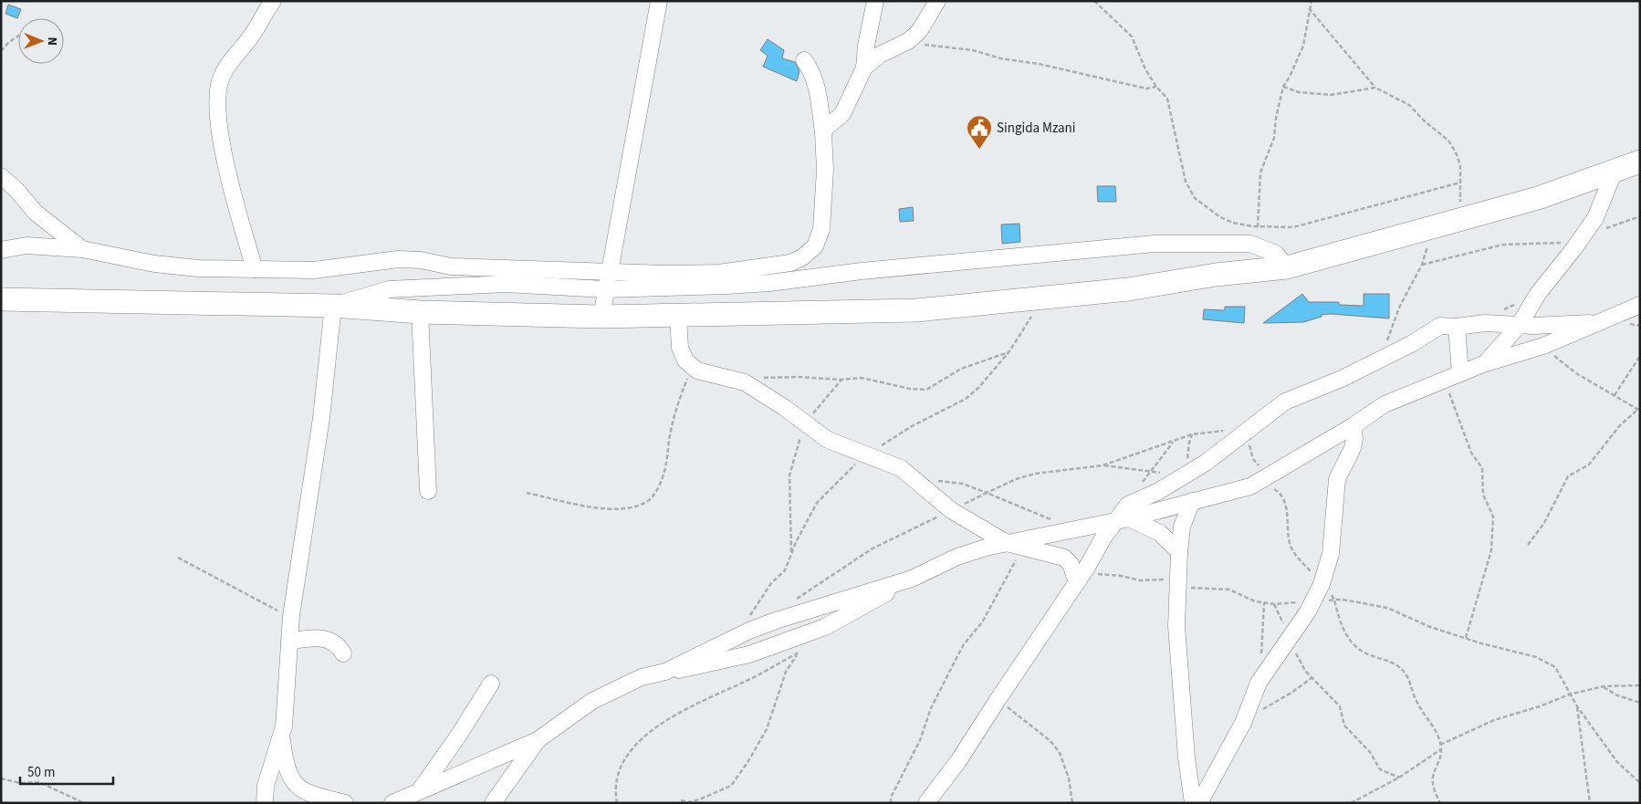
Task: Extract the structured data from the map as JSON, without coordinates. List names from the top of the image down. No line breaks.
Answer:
{"places":{"public building":["Singida Mzani"]},"scale_bar":"50 m","north":"right"}
